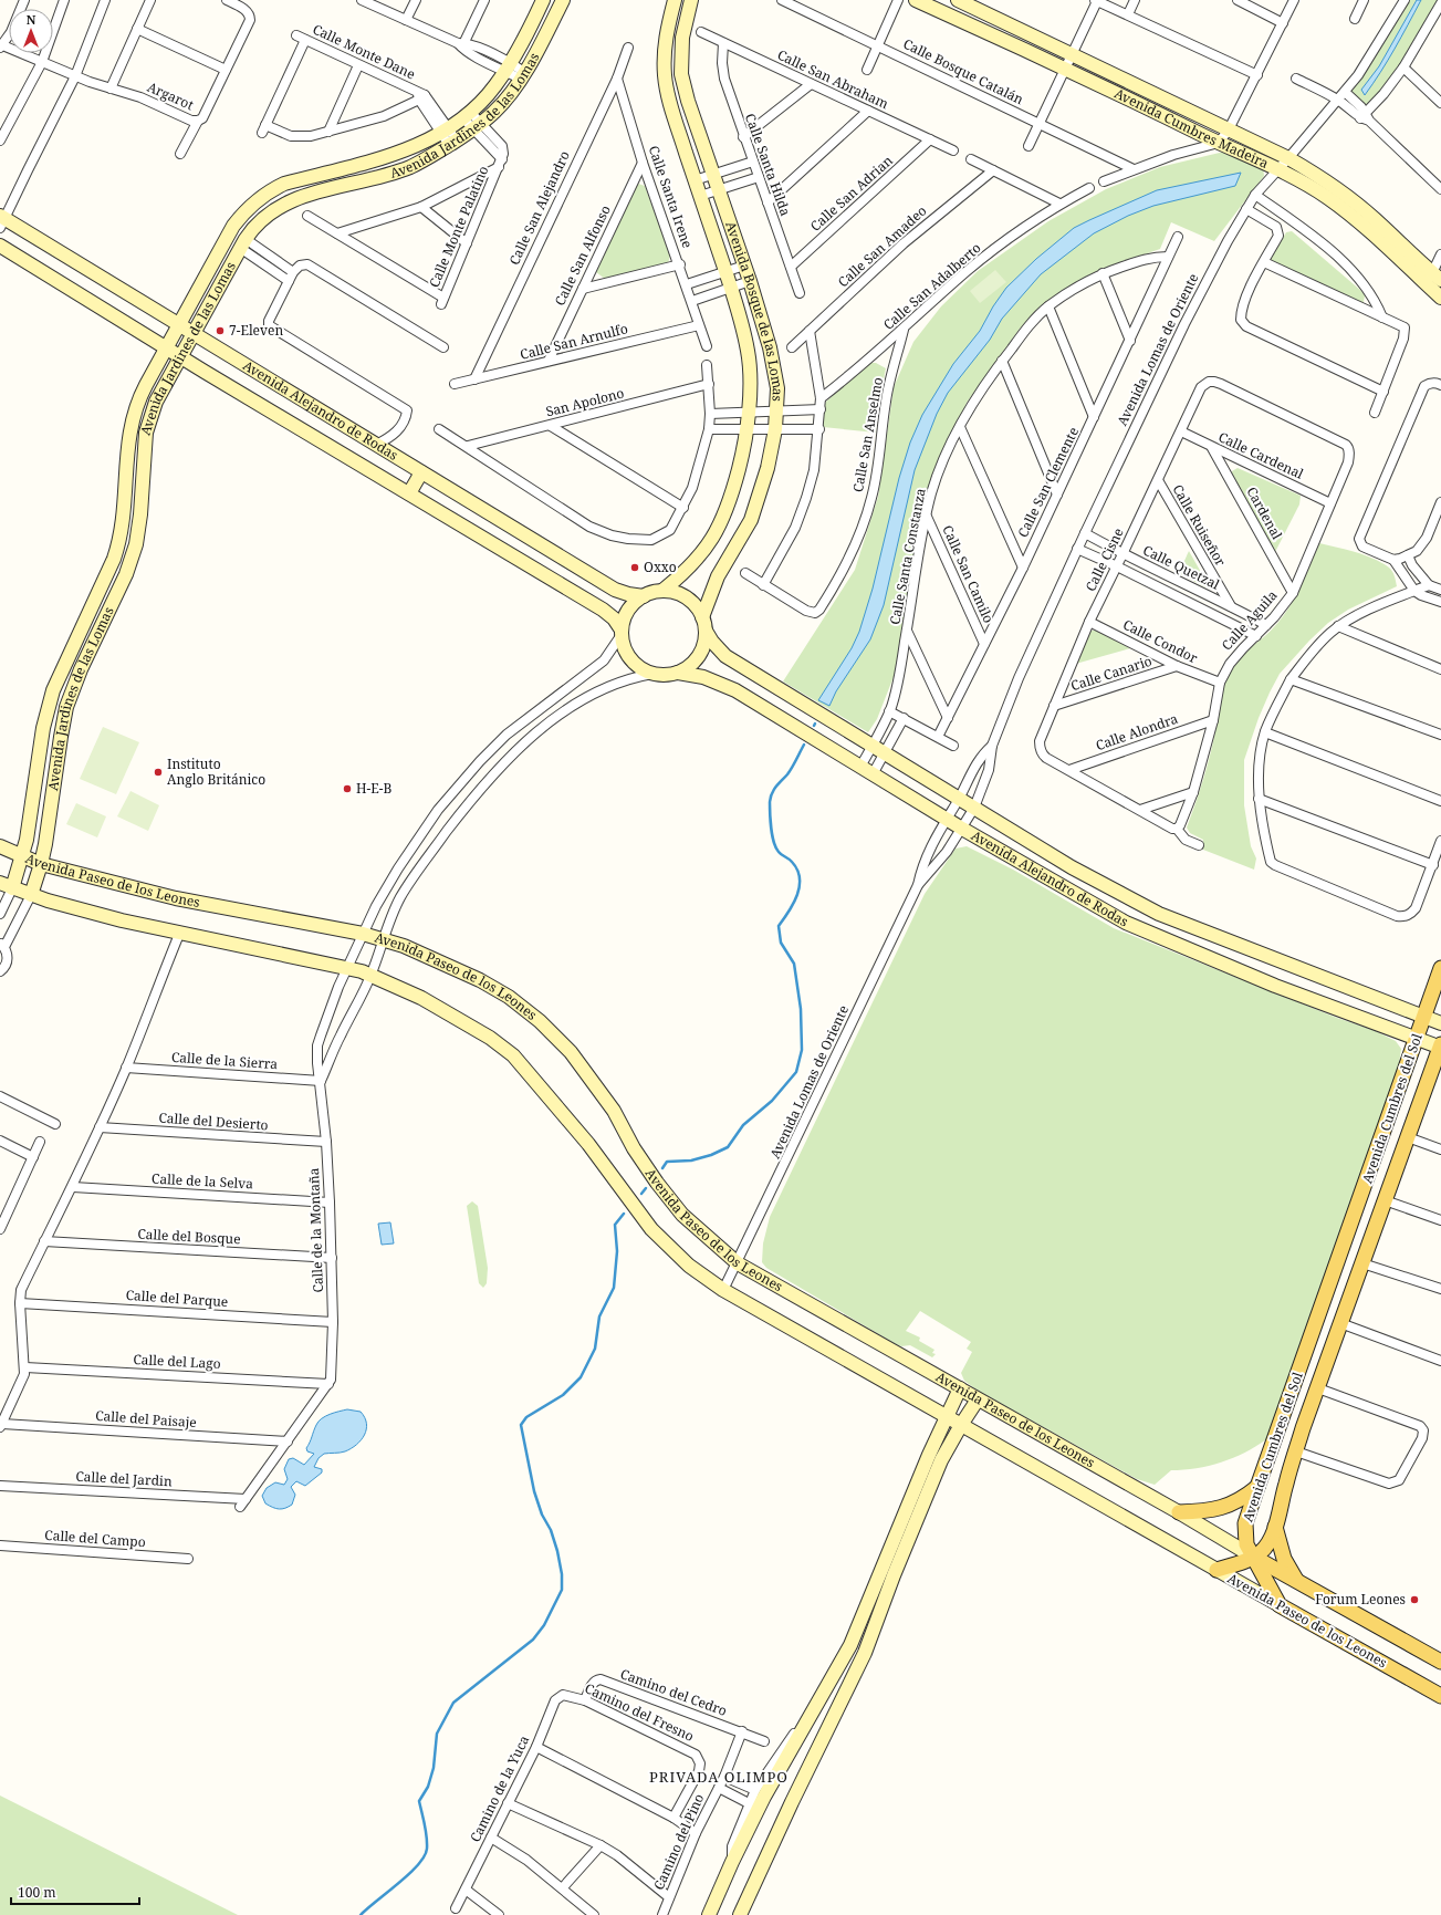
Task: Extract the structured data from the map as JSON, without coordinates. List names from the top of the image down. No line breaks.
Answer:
{"streets":{"main road":["Avenida Paseo de los Leones","Avenida Cumbres del Sol"],"street":["Calle Monte Dane","Calle Bosque Catalán","Calle San Abraham","Argarot","Avenida Jardines de las Lomas","Avenida Cumbres Madeira","Calle Santa Hilda","Calle San Adrian","Calle Santa Irene","Calle San Alejandro","Calle Monte Palatino","Calle San Amadeo","Calle San Alfonso","Calle San Adalberto","Avenida Bosque de las Lomas","Calle San Arnulfo","Avenida Lomas de Oriente","San Apolono","Avenida Alejandro de Rodas","Calle San Anselmo","Calle Cardenal","Calle San Clemente","Cardenal","Calle Ruiseñor","Calle Santa Constanza","Calle Cisne","Calle Quetzal","Calle San Camilo","Calle Aguila","Calle Condor","Calle Canario","Calle Alondra","Calle de la Sierra","Calle del Desierto","Calle de la Selva","Calle de la Montaña","Calle del Bosque","Calle del Parque","Calle del Lago","Calle del Paisaje","Calle del Jardin","Calle del Campo","Camino del Cedro","Camino del Fresno","Camino de la Yuca","Camino del Pino"]},"crossings":[["Calle Monte Dane","Avenida Jardines de las Lomas"],["Calle San Abraham","Calle Santa Hilda"],["Calle San Abraham","Calle San Adrian"],["Avenida Jardines de las Lomas","Avenida Alejandro de Rodas"],["Avenida Jardines de las Lomas","Avenida Paseo de los Leones"],["Avenida Cumbres Madeira","Avenida Lomas de Oriente"],["Calle Santa Hilda","Calle San Adrian"],["Calle Santa Irene","Calle San Alejandro"],["Calle Santa Irene","Calle San Alfonso"],["Calle Santa Irene","Calle San Arnulfo"],["Calle San Alejandro","Calle San Arnulfo"],["Calle San Alfonso","Calle San Arnulfo"],["Calle San Adalberto","Calle San Anselmo"],["Avenida Bosque de las Lomas","Avenida Alejandro de Rodas"],["Avenida Bosque de las Lomas","Calle de la Montaña"],["Avenida Lomas de Oriente","Avenida Alejandro de Rodas"],["Avenida Lomas de Oriente","Calle Quetzal"],["Avenida Lomas de Oriente","Avenida Paseo de los Leones"],["Avenida Alejandro de Rodas","Calle Santa Constanza"],["Avenida Alejandro de Rodas","Avenida Cumbres del Sol"],["Avenida Alejandro de Rodas","Calle de la Montaña"],["Calle Cardenal","Cardenal"],["Calle Cardenal","Calle Cisne"],["Calle Cardenal","Calle Aguila"],["Calle San Clemente","Calle Santa Constanza"],["Calle San Clemente","Calle San Camilo"],["Cardenal","Calle Aguila"],["Calle Ruiseñor","Calle Cisne"],["Calle Ruiseñor","Calle Quetzal"],["Calle Santa Constanza","Calle San Camilo"],["Calle Cisne","Calle Quetzal"],["Calle Cisne","Calle Aguila"],["Calle Cisne","Calle Condor"],["Calle Cisne","Calle Canario"],["Calle Cisne","Calle Alondra"],["Calle Quetzal","Calle Aguila"],["Calle Aguila","Calle Condor"],["Calle Aguila","Calle Alondra"],["Calle Condor","Calle Canario"],["Avenida Paseo de los Leones","Avenida Cumbres del Sol"],["Avenida Paseo de los Leones","Calle de la Montaña"],["Calle de la Sierra","Calle de la Montaña"],["Calle del Desierto","Calle de la Montaña"],["Calle de la Selva","Calle de la Montaña"],["Calle de la Montaña","Calle del Bosque"],["Calle de la Montaña","Calle del Parque"],["Calle de la Montaña","Calle del Lago"],["Camino del Cedro","Camino del Fresno"],["Camino del Cedro","Camino del Pino"],["Camino del Fresno","Camino de la Yuca"]],"districts":["PRIVADA OLIMPO"],"places":["7-Eleven","Oxxo","Instituto Anglo Británico","H-E-B","Forum Leones"],"scale_bar":"100 m","north":"top"}
